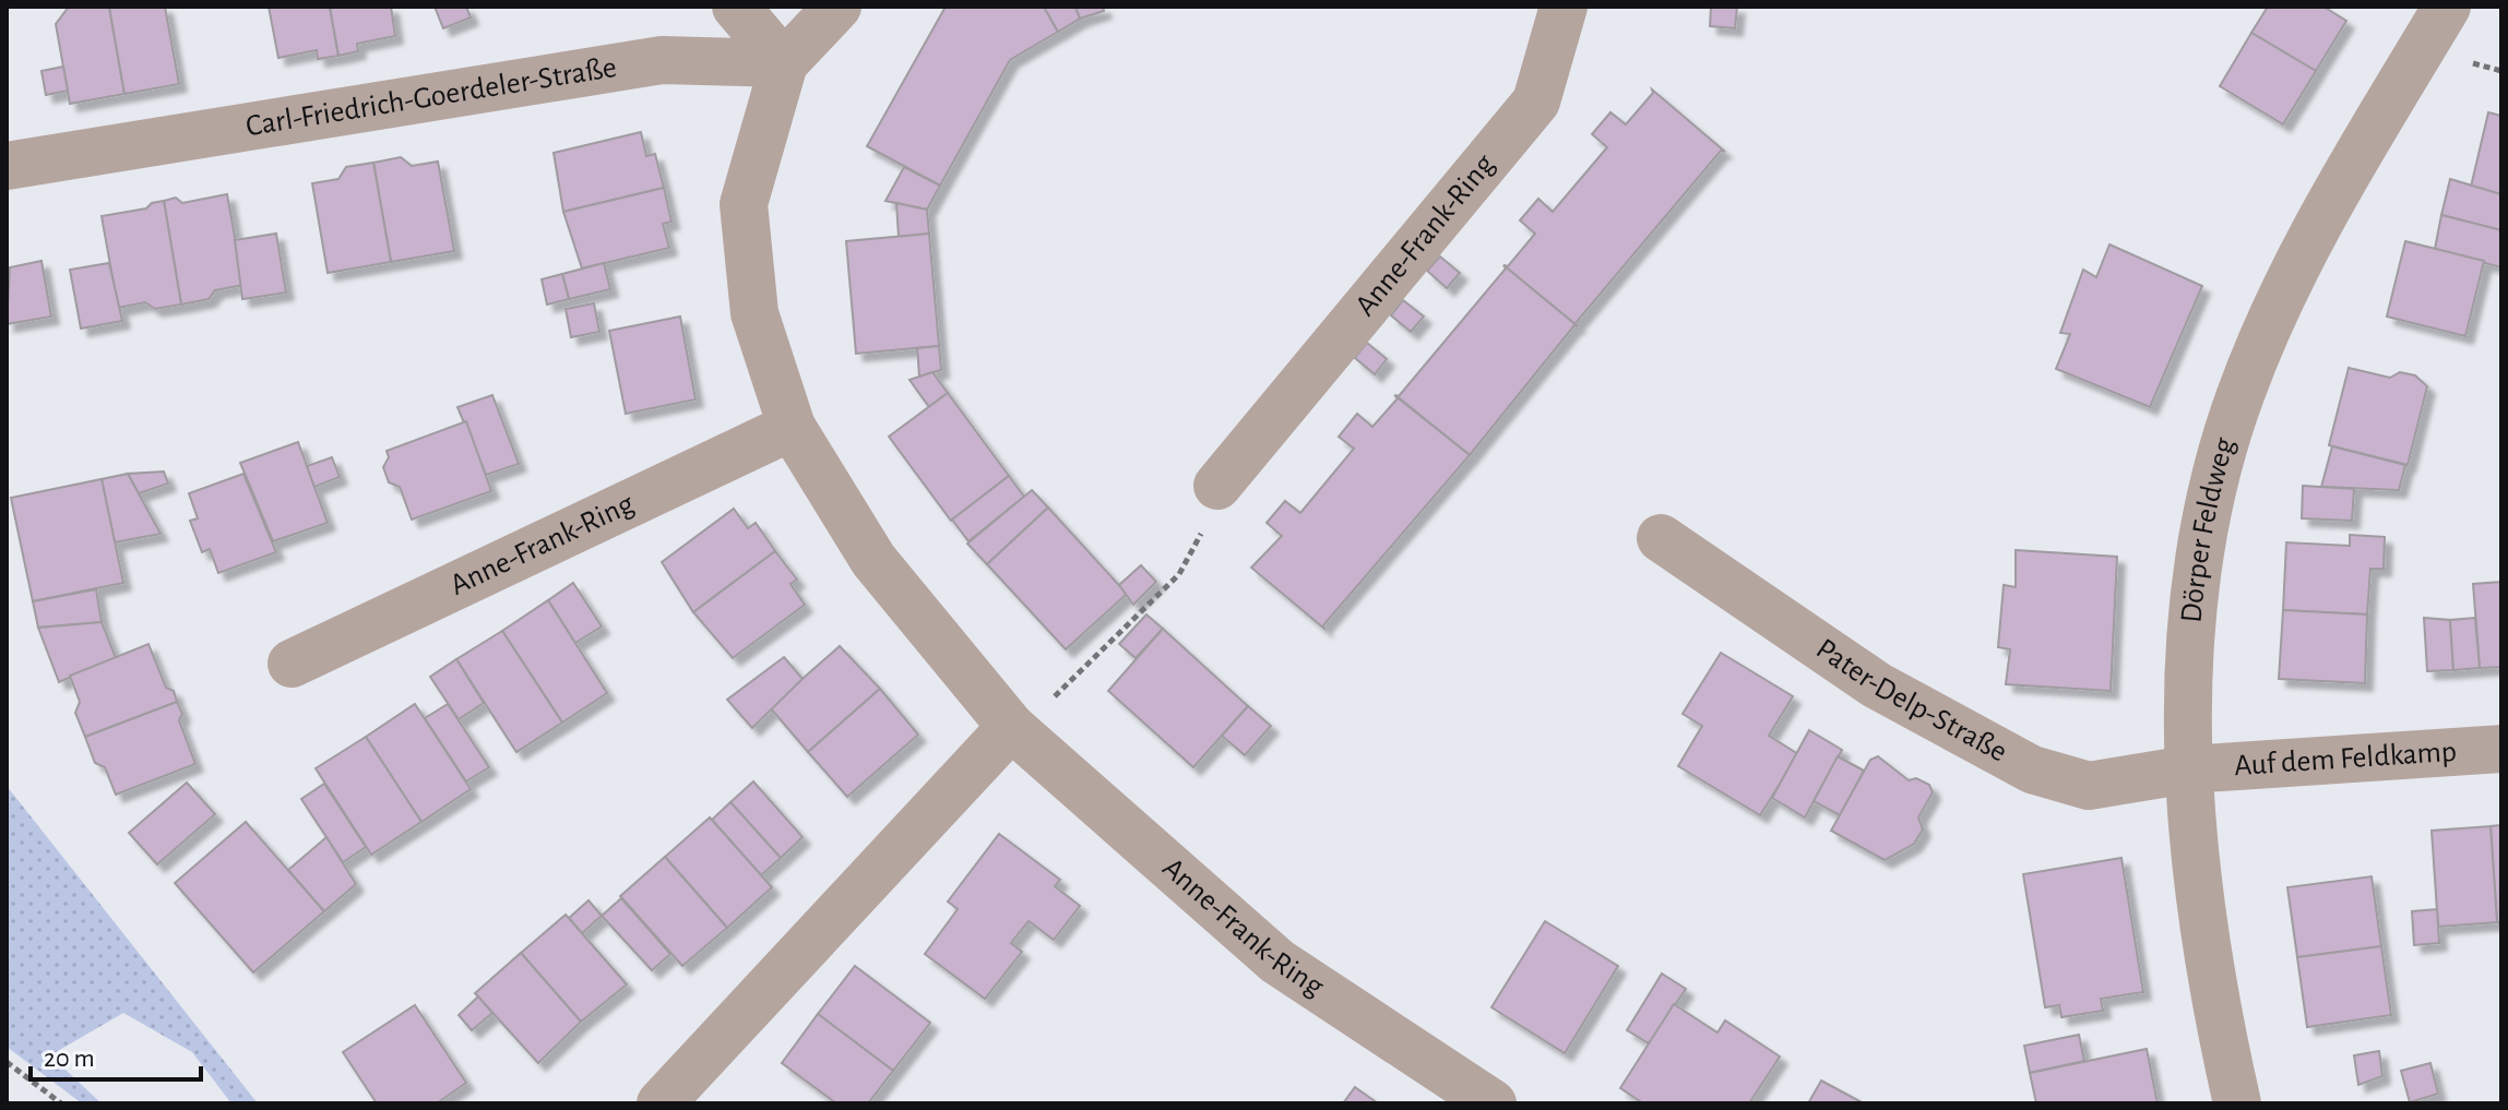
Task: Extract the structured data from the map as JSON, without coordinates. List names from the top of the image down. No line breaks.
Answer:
{"streets":{"street":["Carl-Friedrich-Goerdeler-Straße","Anne-Frank-Ring","Dörper Feldweg","Pater-Delp-Straße","Auf dem Feldkamp"]},"crossings":[["Carl-Friedrich-Goerdeler-Straße","Anne-Frank-Ring"],["Dörper Feldweg","Pater-Delp-Straße"],["Dörper Feldweg","Auf dem Feldkamp"],["Pater-Delp-Straße","Auf dem Feldkamp"]],"scale_bar":"20 m"}
